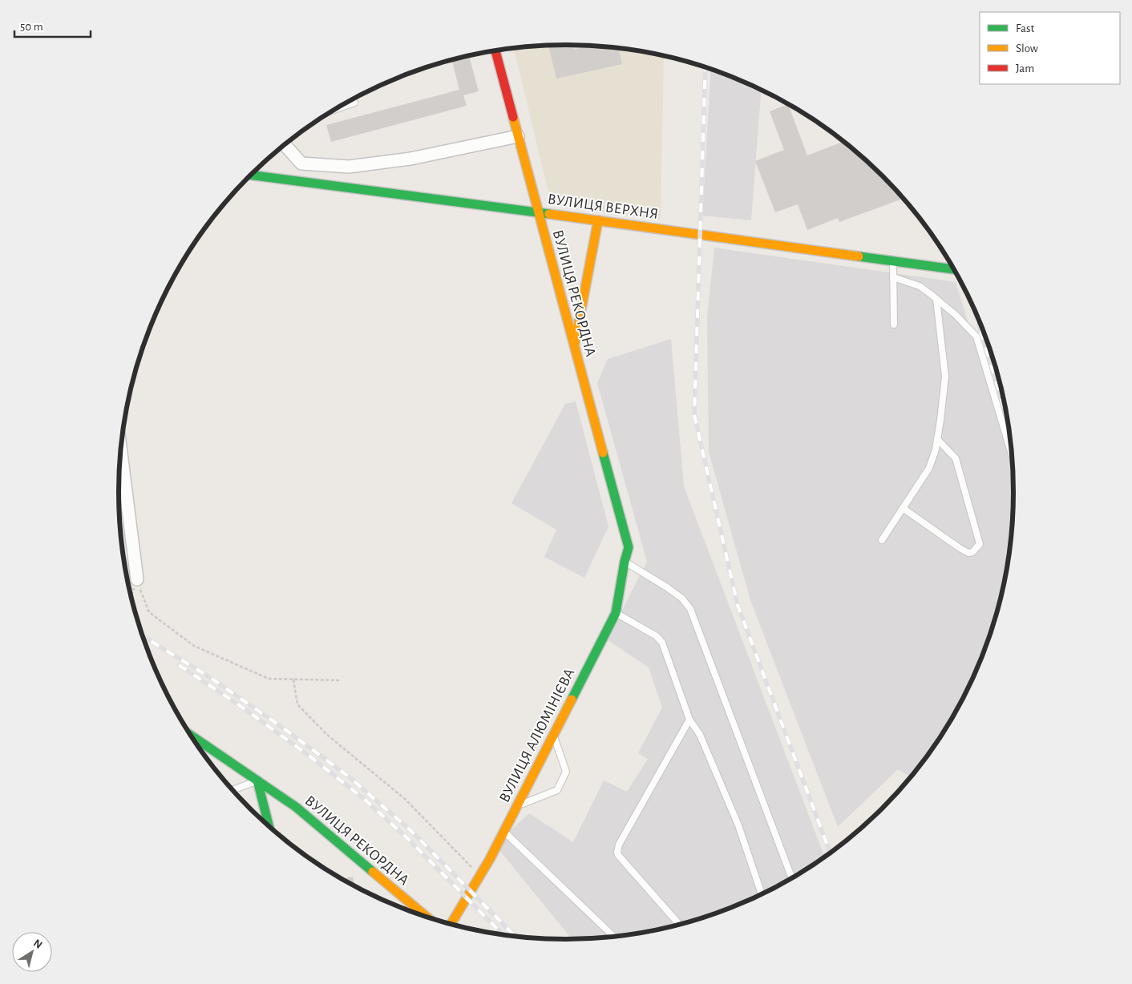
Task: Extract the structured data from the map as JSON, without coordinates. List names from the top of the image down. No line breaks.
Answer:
{"streets":{"street":["ВУЛИЦЯ ВЕРХНЯ","ВУЛИЦЯ РЕКОРДНА","ВУЛИЦЯ АЛЮМІНІЄВА"]},"crossings":[["ВУЛИЦЯ ВЕРХНЯ","ВУЛИЦЯ РЕКОРДНА"],["ВУЛИЦЯ РЕКОРДНА","ВУЛИЦЯ АЛЮМІНІЄВА"]],"legend":["Fast","Slow","Jam"],"scale_bar":"50 m","north":"top right"}
